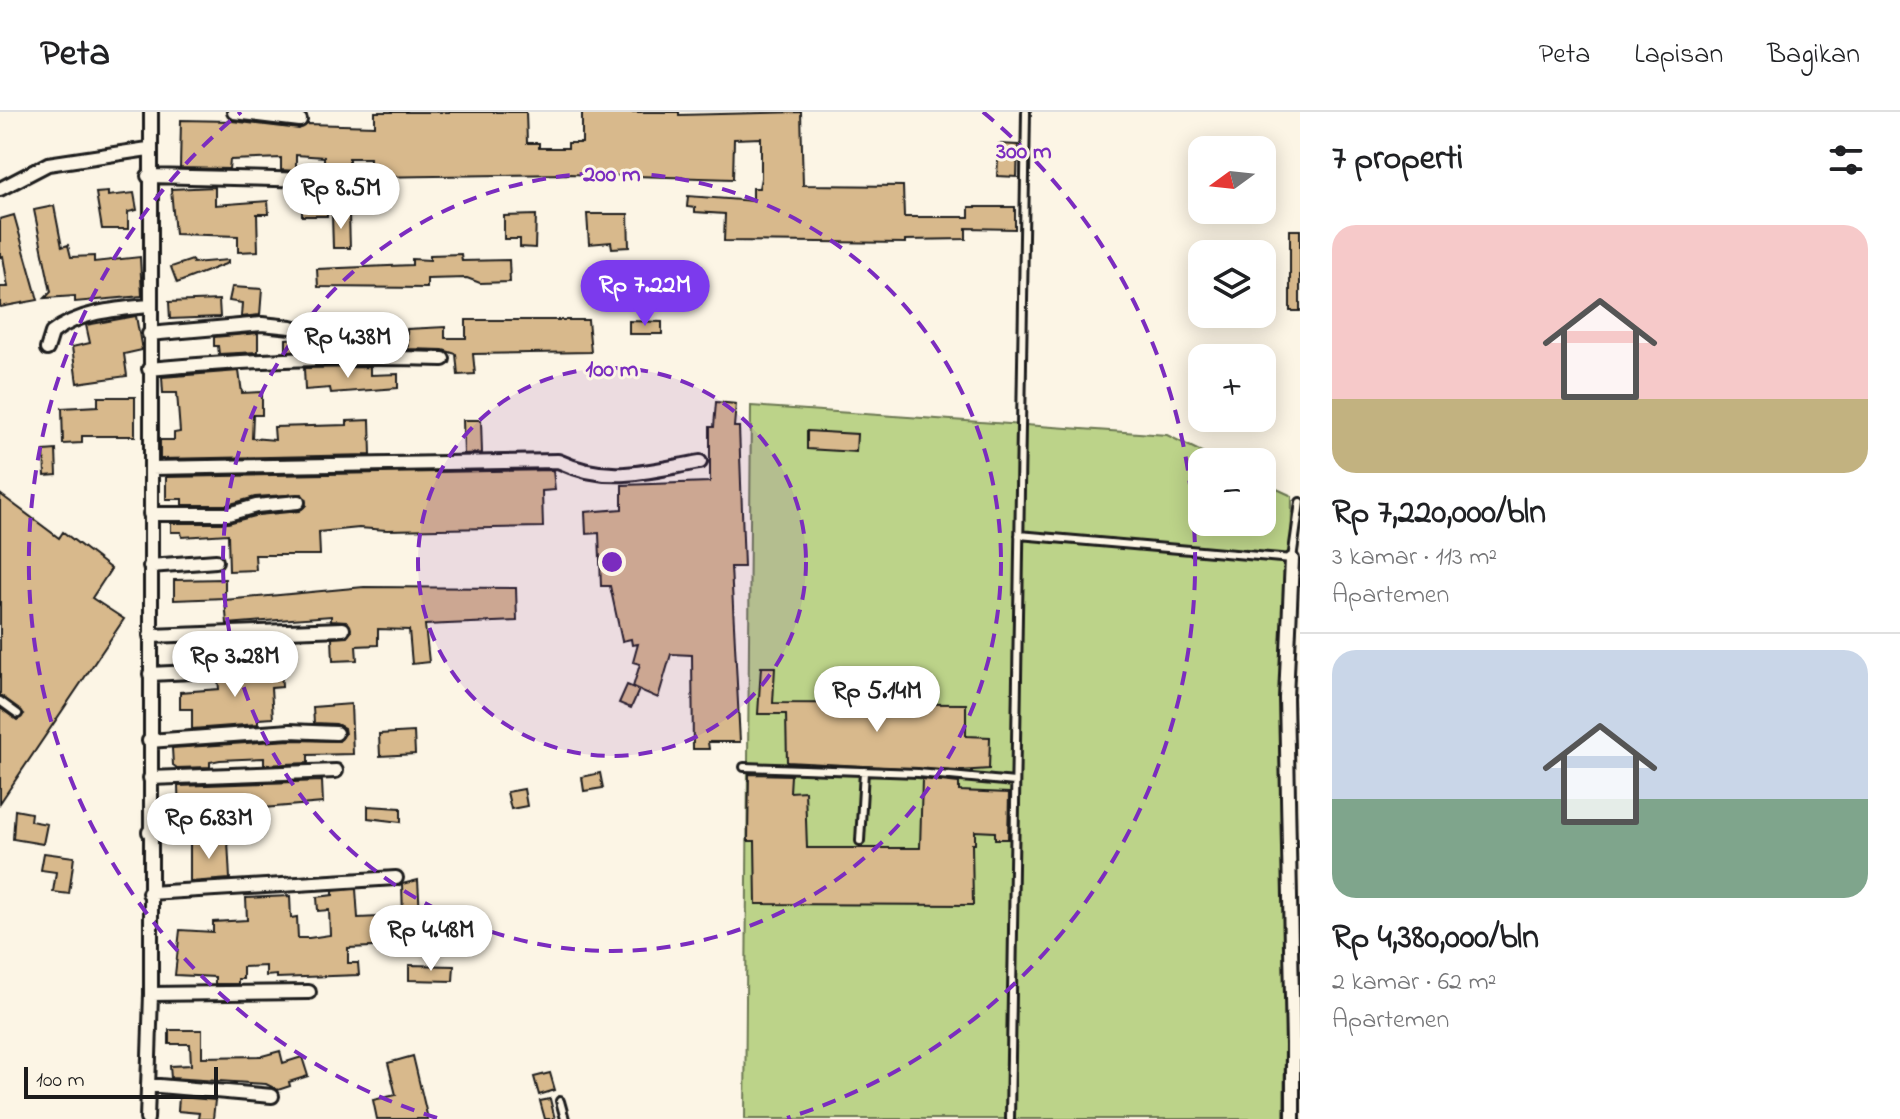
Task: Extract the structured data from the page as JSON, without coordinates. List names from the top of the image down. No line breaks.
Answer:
{"scale_bar":"100 m","north":"left","page":{"header":"Peta","nav":["Peta","Lapisan","Bagikan"],"heading":"7 properti","map_buttons":["+","−"],"price":["Rp 8.5M","Rp 7.22M","Rp 4.38M","Rp 3.28M","Rp 5.14M","Rp 6.83M","Rp 4.48M"],"list":[{"name":"Rp 7,220,000/bln","note":"3 kamar · 113 m² · Apartemen"},{"name":"Rp 4,380,000/bln","note":"2 kamar · 62 m² · Apartemen"}],"scale":"100 m"},"rings":["300 m","200 m","100 m"]}
